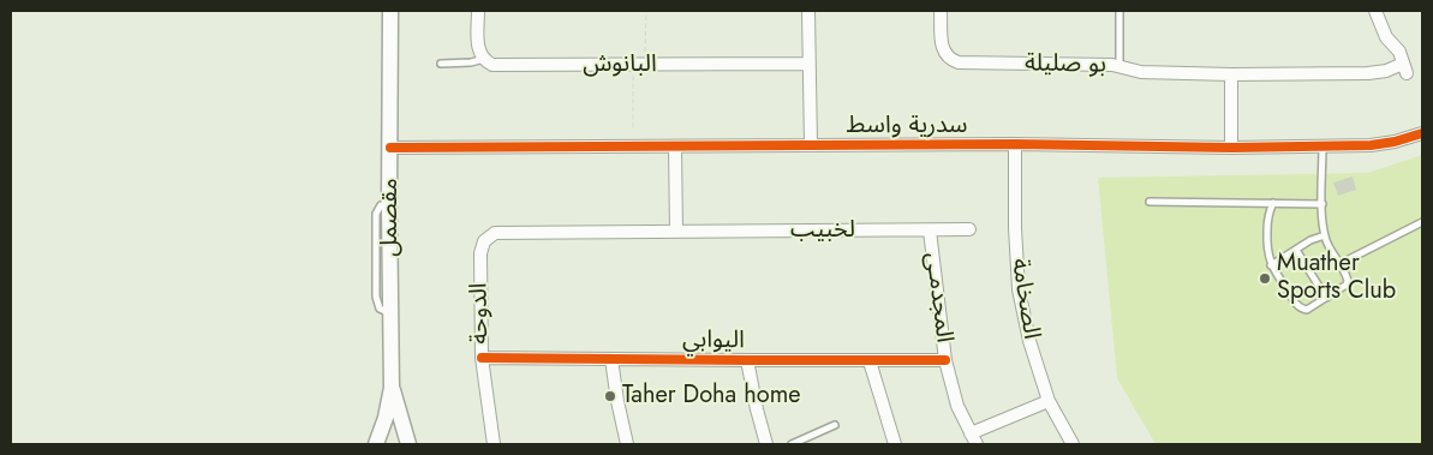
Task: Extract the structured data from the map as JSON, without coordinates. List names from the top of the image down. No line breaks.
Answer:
{"streets":{"street":["البانوش","بو صليلة","سدرية واسط","مقصمل","لخبيب","المجدمـى","الصخامة","الدوحة","اليوابي"]},"crossings":[["سدرية واسط","مقصمل"],["سدرية واسط","الصخامة"],["لخبيب","المجدمـى"],["لخبيب","الدوحة"],["المجدمـى","الصخامة"],["المجدمـى","اليوابي"],["الدوحة","اليوابي"]],"places":["Muather Sports Club","Taher Doha home"]}
